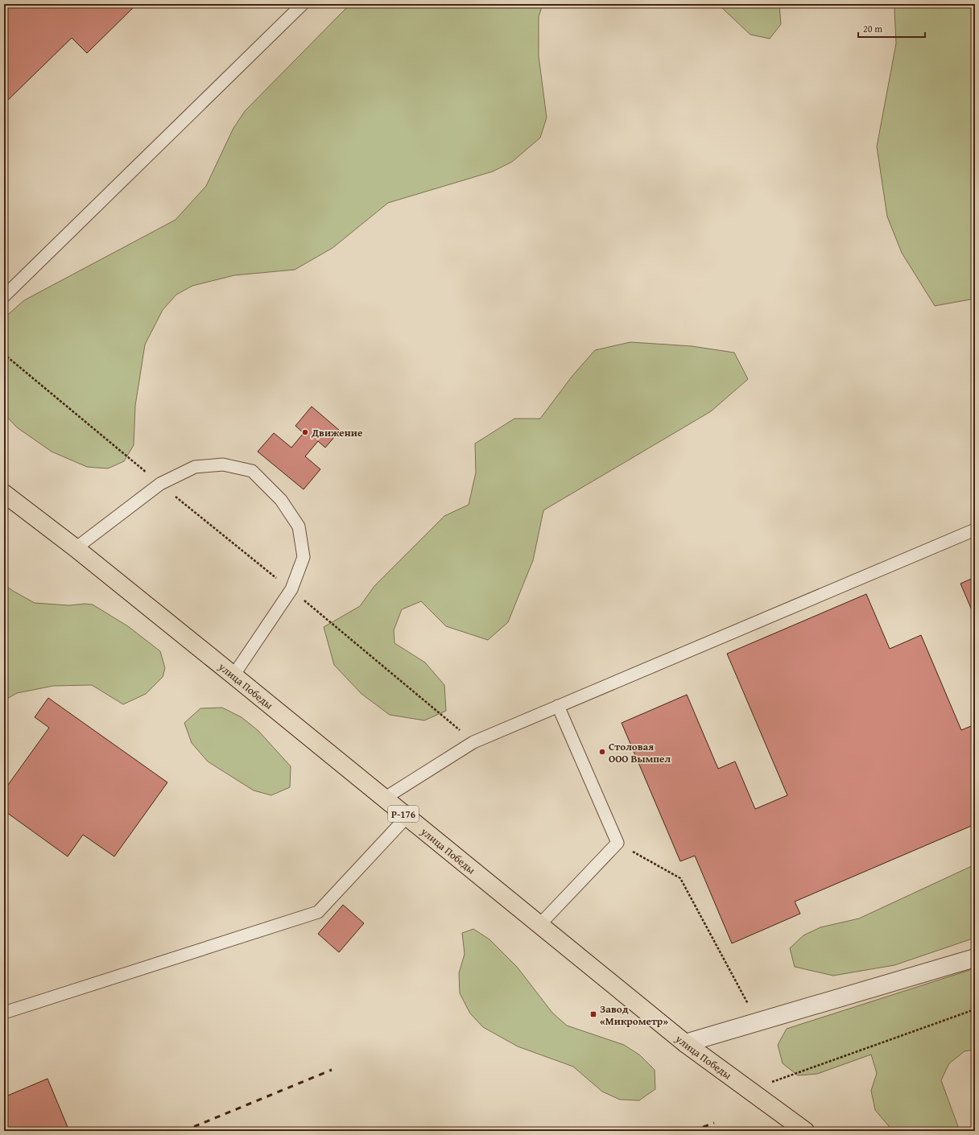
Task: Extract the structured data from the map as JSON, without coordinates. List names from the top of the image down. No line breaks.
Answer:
{"streets":{"highway":["улица Победы","Р-176"]},"places":{"other":["Движение","Столовая ООО Вымпел"],"transit":["Завод «Микрометр»"]},"scale_bar":"20 m"}
